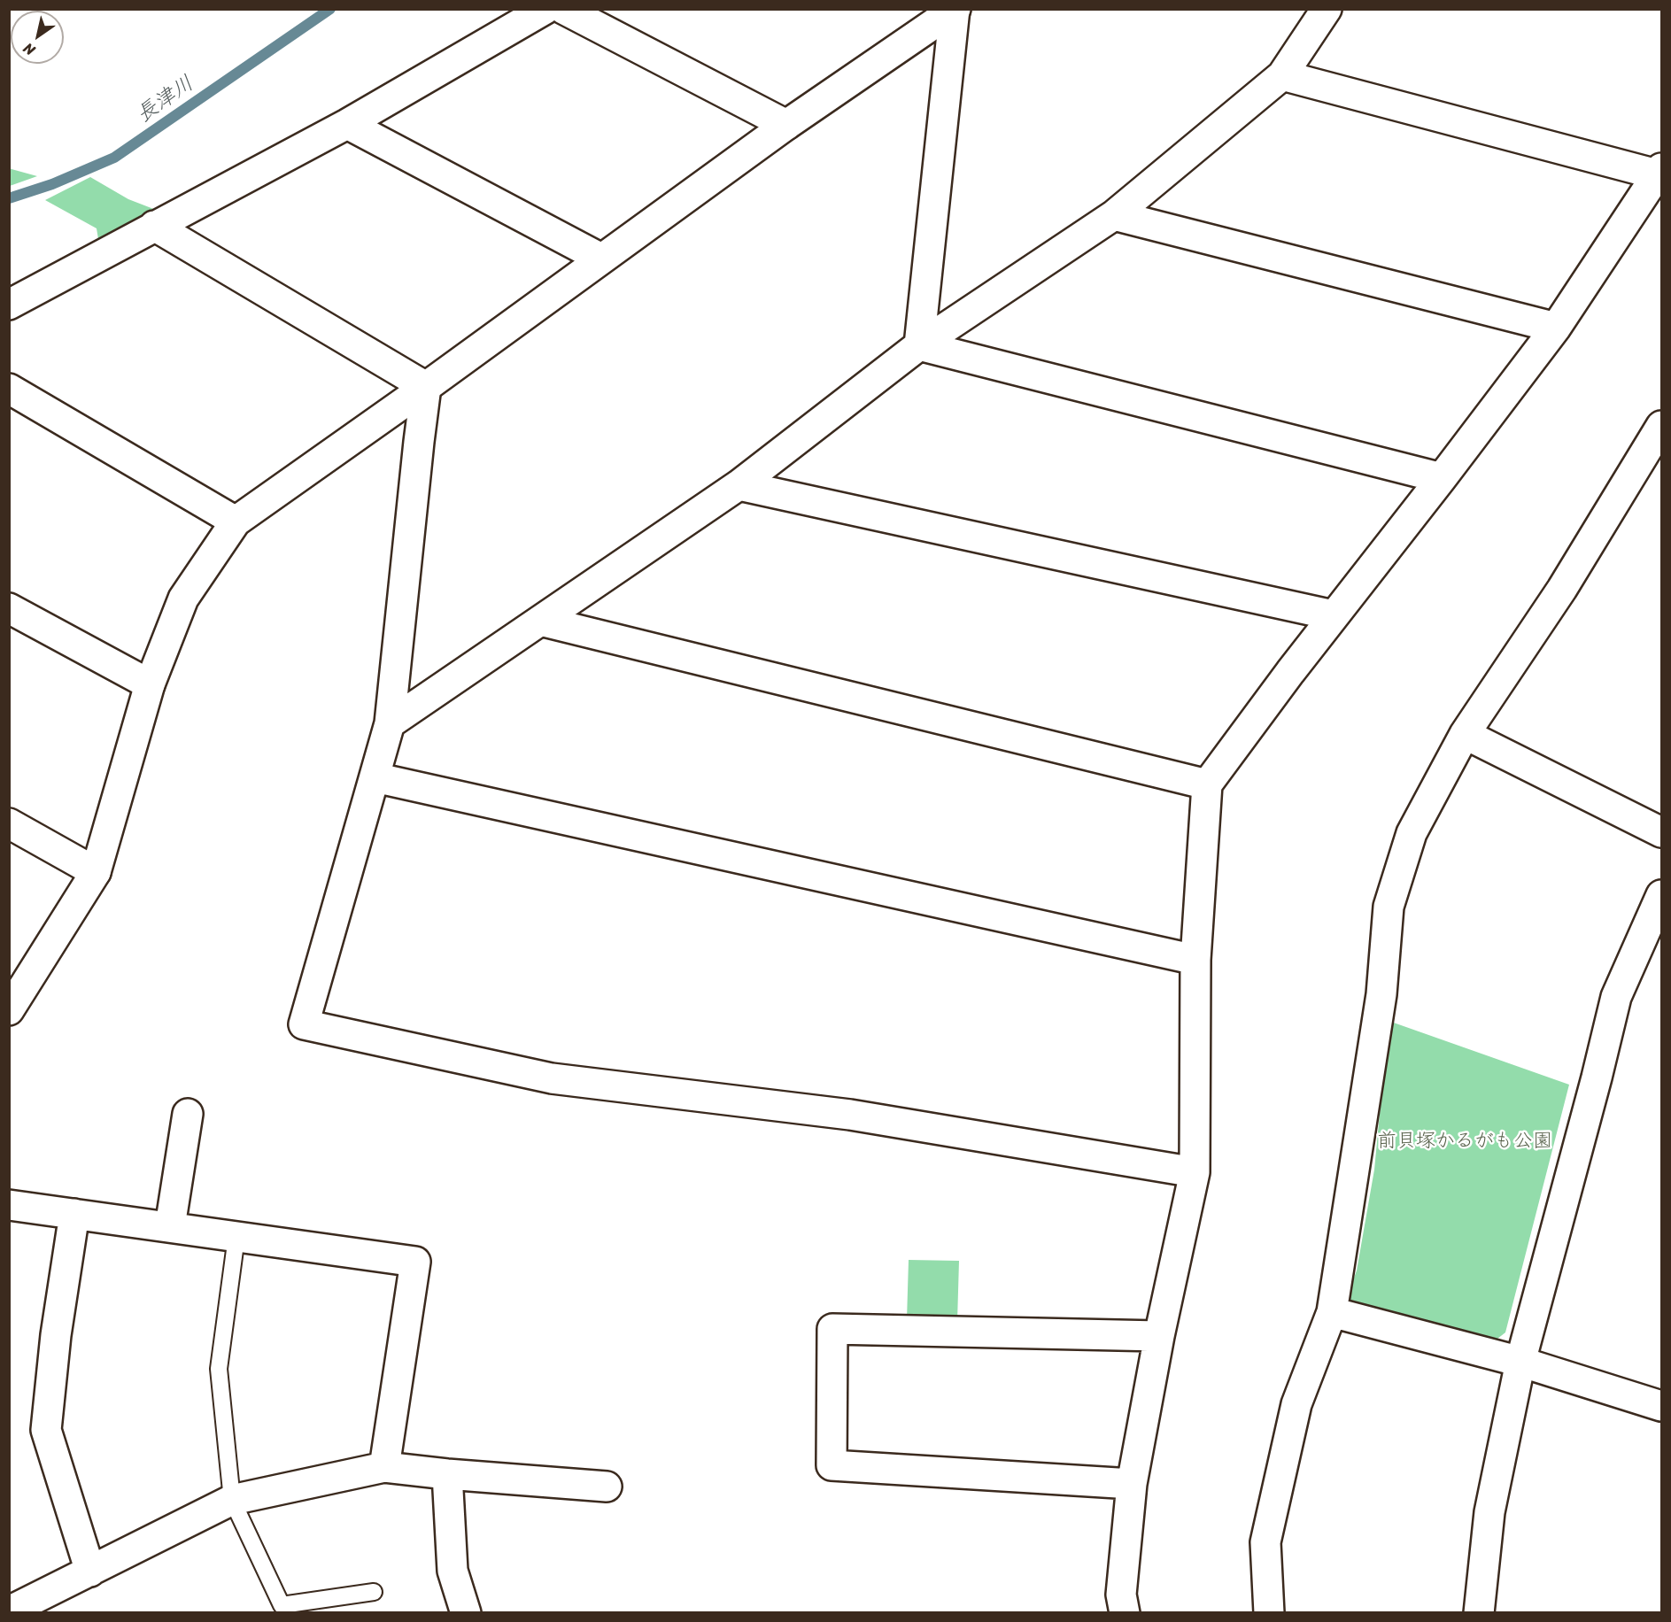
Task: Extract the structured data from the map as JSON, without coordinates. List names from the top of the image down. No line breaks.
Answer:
{"water":["長津川"],"parks":["前貝塚かるがも公園"],"north":"bottom left"}
